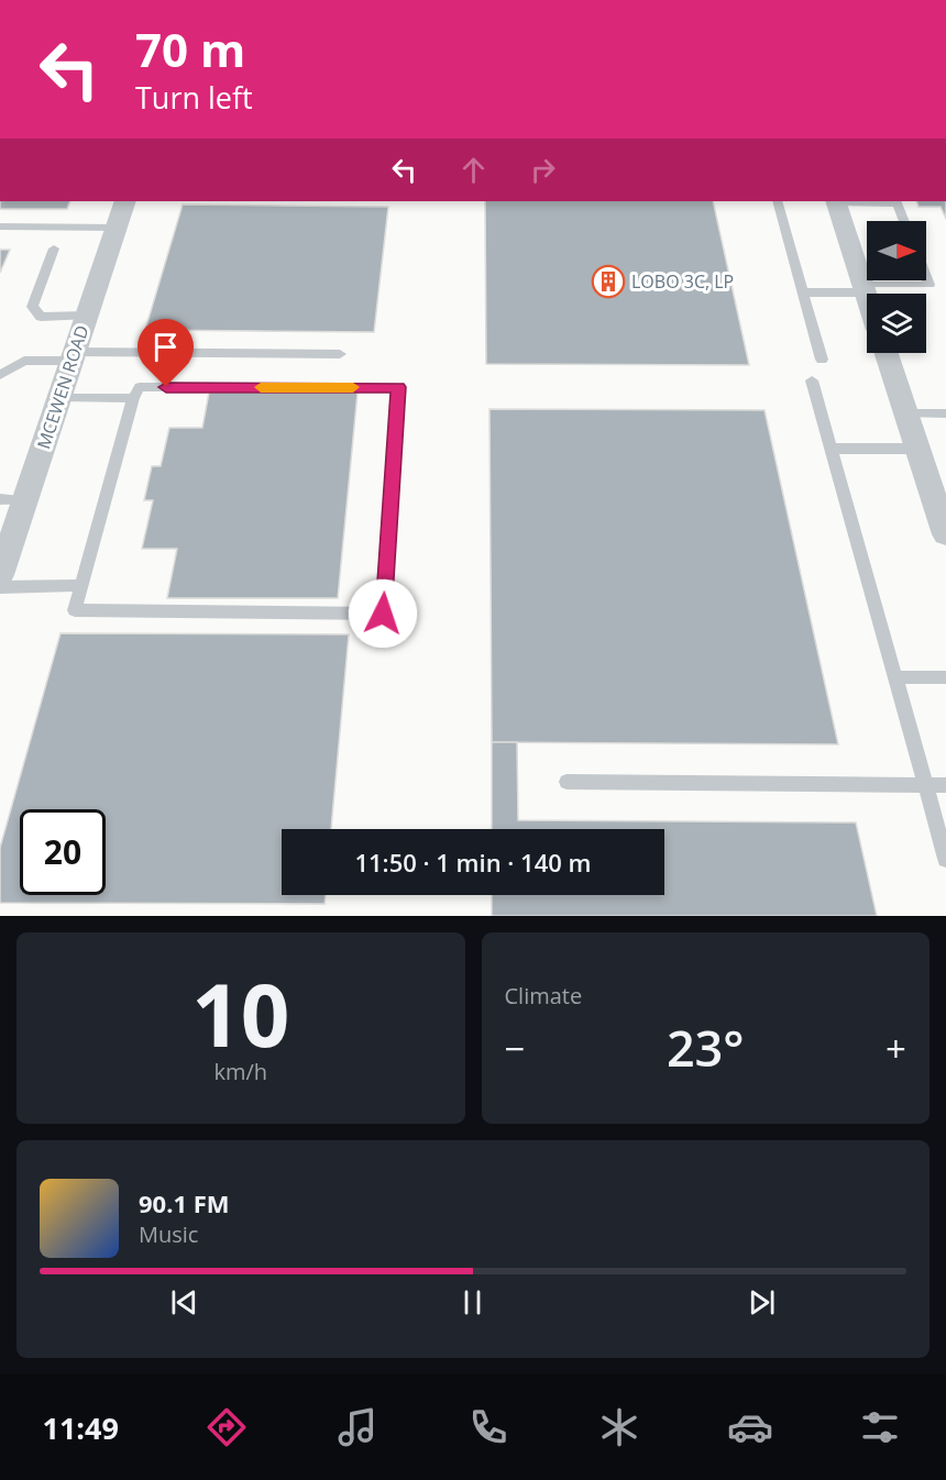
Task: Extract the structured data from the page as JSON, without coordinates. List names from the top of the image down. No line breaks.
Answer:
{"streets":{"street":["MCEWEN ROAD"]},"places":{"building":["LOBO 3C, LP"]},"north":"right","page":{"turn":["70 m","Turn left"],"limit":"20","trip":"11:50 · 1 min · 140 m","tile":[["10","km/h"],"Climate"],"heat":["−","23°","+"],"song":["90.1 FM","Music"],"tabs":"11:49"}}
